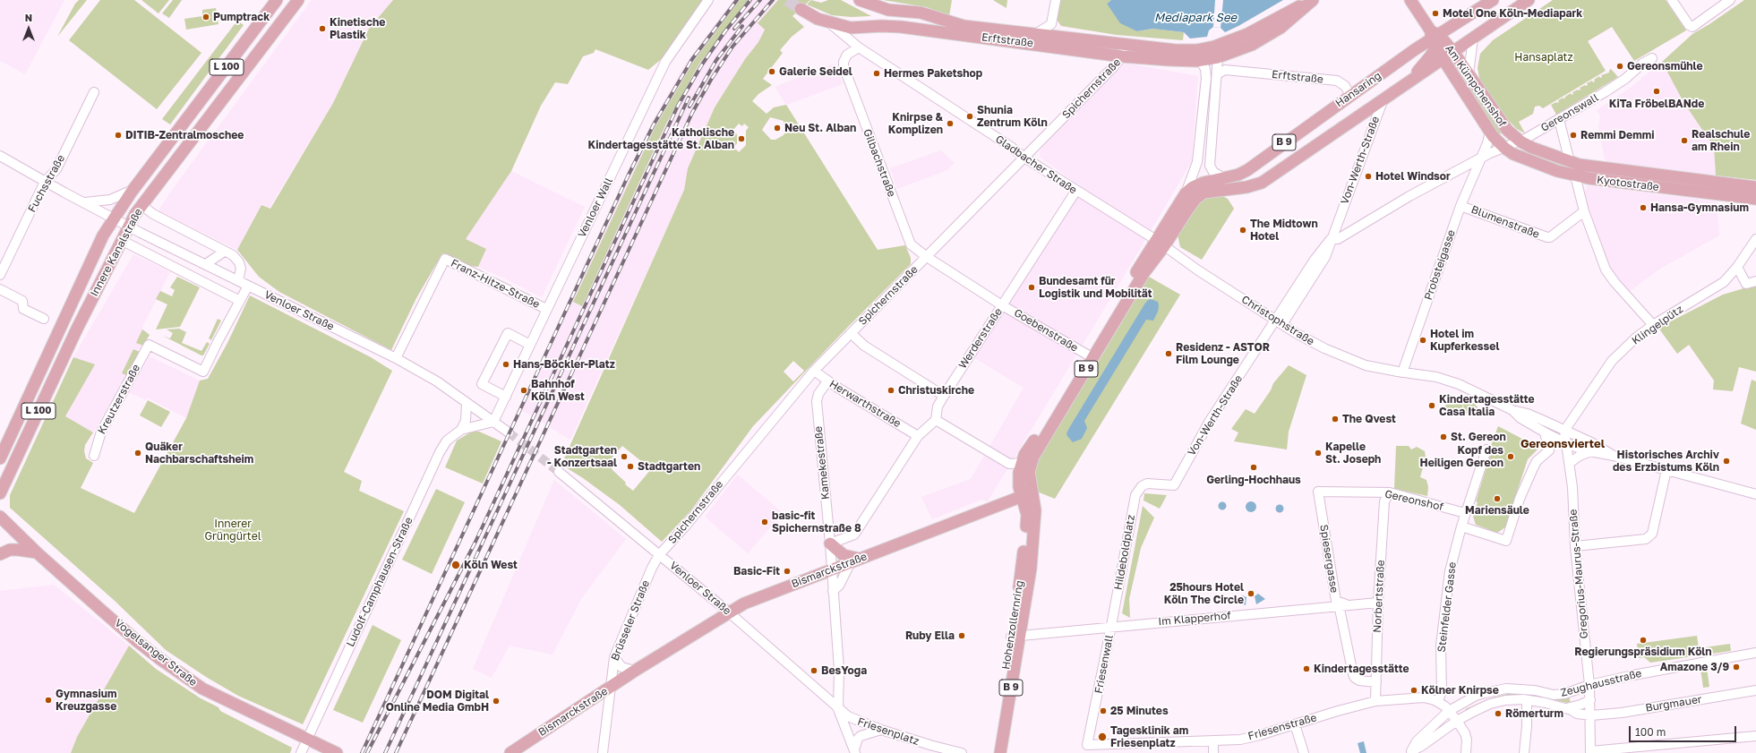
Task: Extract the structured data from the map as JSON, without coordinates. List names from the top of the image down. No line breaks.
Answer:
{"streets":{"main road":["Erftstraße","L 100","Am Kümpchenshof","Hansaring","B 9","Kyotostraße","Innere Kanalstraße","Bismarckstraße","Hohenzollernring","Vogelsanger Straße"],"street":["Spichernstraße","Gereonswall","Von-Werth-Straße","Gilbachstraße","Gladbacher Straße","Fuchsstraße","Venloer Wall","Blumenstraße","Probsteigasse","Franz-Hitze-Straße","Venloer Straße","Christophstraße","Klingelpütz","Goebenstraße","Werderstraße","Kreutzerstraße","Herwarthstraße","Kamekestraße","Gereonshof","Hildeboldplatz","Spiesergasse","Gregorius-Maurus-Straße","Ludolf-Camphausen-Straße","Norbertstraße","Steinfelder Gasse","Im Klapperhof","Brüsseler Straße","Friesenwall","Zeughausstraße","Burgmauer","Friesenstraße","Friesenplatz"]},"crossings":[["Erftstraße","Spichernstraße"],["Erftstraße","Hansaring"],["Erftstraße","Gladbacher Straße"],["Am Kümpchenshof","Hansaring"],["Am Kümpchenshof","Gereonswall"],["Am Kümpchenshof","B 9"],["Am Kümpchenshof","Kyotostraße"],["Spichernstraße","Gilbachstraße"],["Spichernstraße","Gladbacher Straße"],["Spichernstraße","Venloer Straße"],["Spichernstraße","Goebenstraße"],["Spichernstraße","Herwarthstraße"],["Spichernstraße","Brüsseler Straße"],["Hansaring","B 9"],["Gereonswall","Von-Werth-Straße"],["Gereonswall","Kyotostraße"],["Gereonswall","Probsteigasse"],["B 9","Von-Werth-Straße"],["B 9","Gladbacher Straße"],["B 9","Christophstraße"],["B 9","Goebenstraße"],["B 9","Bismarckstraße"],["B 9","Hohenzollernring"],["Von-Werth-Straße","Christophstraße"],["Von-Werth-Straße","Hildeboldplatz"],["Gilbachstraße","Gladbacher Straße"],["Gilbachstraße","Goebenstraße"],["Gladbacher Straße","Christophstraße"],["Gladbacher Straße","Werderstraße"],["Fuchsstraße","Venloer Straße"],["Venloer Wall","Franz-Hitze-Straße"],["Venloer Wall","Venloer Straße"],["Venloer Wall","Ludolf-Camphausen-Straße"],["Blumenstraße","Probsteigasse"],["Innere Kanalstraße","Venloer Straße"],["Probsteigasse","Christophstraße"],["Franz-Hitze-Straße","Venloer Straße"],["Venloer Straße","Kamekestraße"],["Venloer Straße","Bismarckstraße"],["Venloer Straße","Ludolf-Camphausen-Straße"],["Venloer Straße","Brüsseler Straße"],["Venloer Straße","Friesenplatz"],["Klingelpütz","Gregorius-Maurus-Straße"],["Goebenstraße","Werderstraße"],["Herwarthstraße","Kamekestraße"],["Kamekestraße","Bismarckstraße"],["Kamekestraße","Friesenplatz"],["Gereonshof","Spiesergasse"],["Gereonshof","Norbertstraße"],["Gereonshof","Steinfelder Gasse"],["Hildeboldplatz","Im Klapperhof"],["Hildeboldplatz","Friesenwall"],["Spiesergasse","Norbertstraße"],["Spiesergasse","Im Klapperhof"],["Bismarckstraße","Brüsseler Straße"],["Bismarckstraße","Hohenzollernring"],["Gregorius-Maurus-Straße","Zeughausstraße"],["Gregorius-Maurus-Straße","Burgmauer"],["Ludolf-Camphausen-Straße","Vogelsanger Straße"],["Norbertstraße","Im Klapperhof"],["Norbertstraße","Friesenstraße"],["Steinfelder Gasse","Friesenstraße"],["Im Klapperhof","Hohenzollernring"],["Im Klapperhof","Friesenwall"],["Friesenwall","Friesenstraße"],["Zeughausstraße","Burgmauer"]],"districts":["Gereonsviertel"],"water":["Mediapark See"],"parks":["Hansaplatz","Innerer Grüngürtel"],"places":["Motel One Köln-Mediapark","Pumptrack","Kinetische Plastik","Gereonsmühle","Galerie Seidel","Hermes Paketshop","KiTa FröbelBANde","Shunia Zentrum Köln","Knirpse & Komplizen","Neu St. Alban","DITIB-Zentralmoschee","Remmi Demmi","Katholische Kindertagesstätte St. Alban","Realschule am Rhein","Hotel Windsor","Hansa-Gymnasium","The Midtown Hotel","Bundesamt für Logistik und Mobilität","Hotel im Kupferkessel","Residenz - ASTOR Film Lounge","Hans-Böckler-Platz","Bahnhof Köln West","Christuskirche","Kindertagesstätte Casa Italia","The Qvest","St. Gereon","Quäker Nachbarschaftsheim","Kapelle St. Joseph","Stadtgarten - Konzertsaal","Kopf des Heiligen Gereon","Historisches Archiv des Erzbistums Köln","Stadtgarten","Gerling-Hochhaus","Mariensäule","basic-fit Spichernstraße 8","Köln West","Basic-Fit","25hours Hotel Köln The Circle","Ruby Ella","Regierungspräsidium Köln","Amazone 3/9","Kindertagesstätte","BesYoga","Kölner Knirpse","Gymnasium Kreuzgasse","DOM Digital Online Media GmbH","25 Minutes","Römerturm","Tagesklinik am Friesenplatz"],"scale_bar":"100 m","north":"top"}
